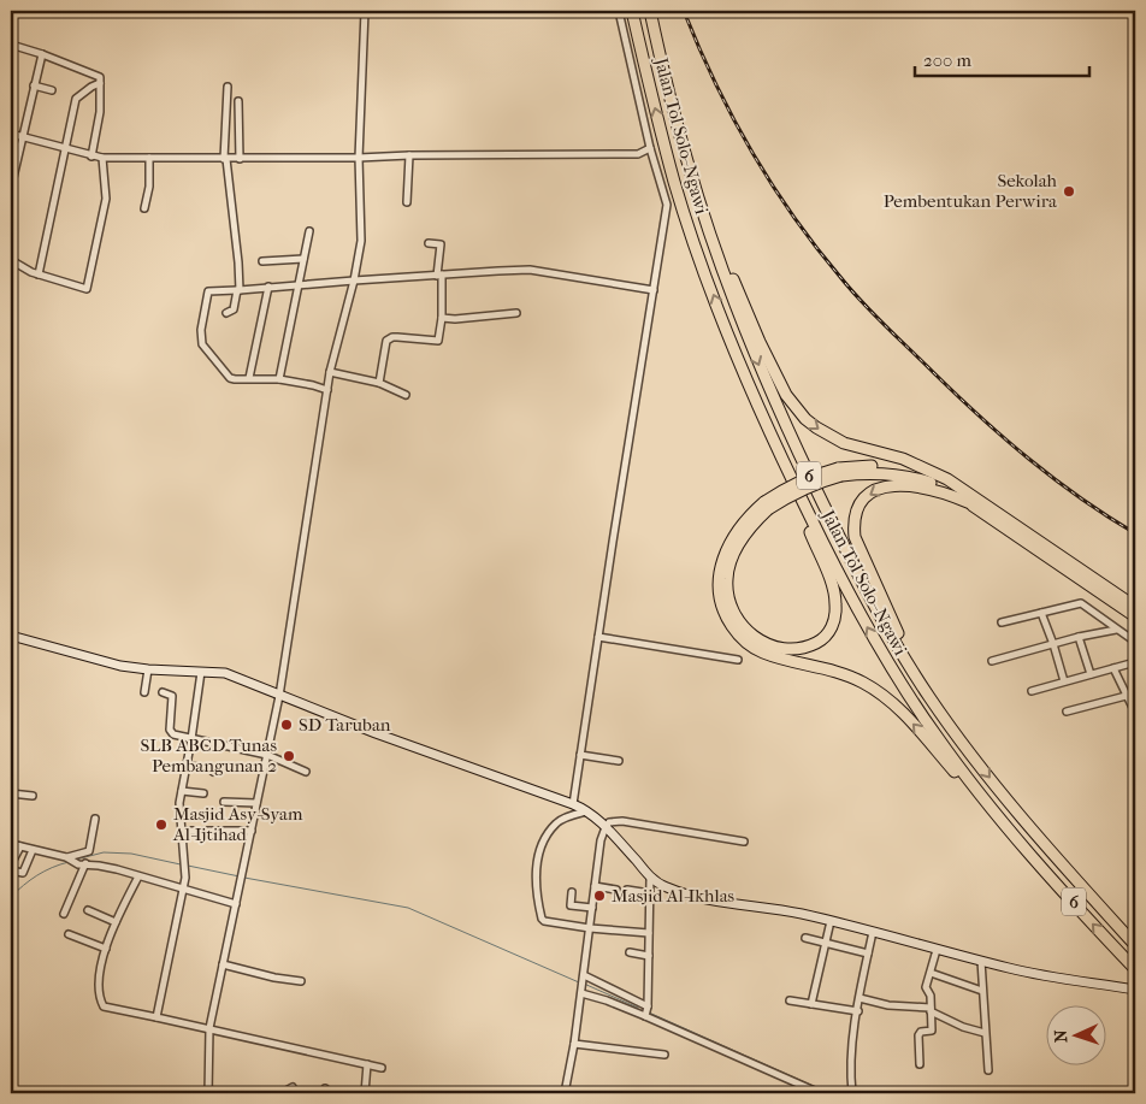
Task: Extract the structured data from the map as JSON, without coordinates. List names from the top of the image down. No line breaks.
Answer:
{"streets":{"highway":["Jalan Tol Solo–Ngawi","6"]},"places":["Sekolah Pembentukan Perwira","SD Taruban","SLB ABCD Tunas Pembangunan 2","Masjid Asy-Syam Al-Ijtihad","Masjid Al-Ikhlas"],"scale_bar":"200 m","north":"left"}
